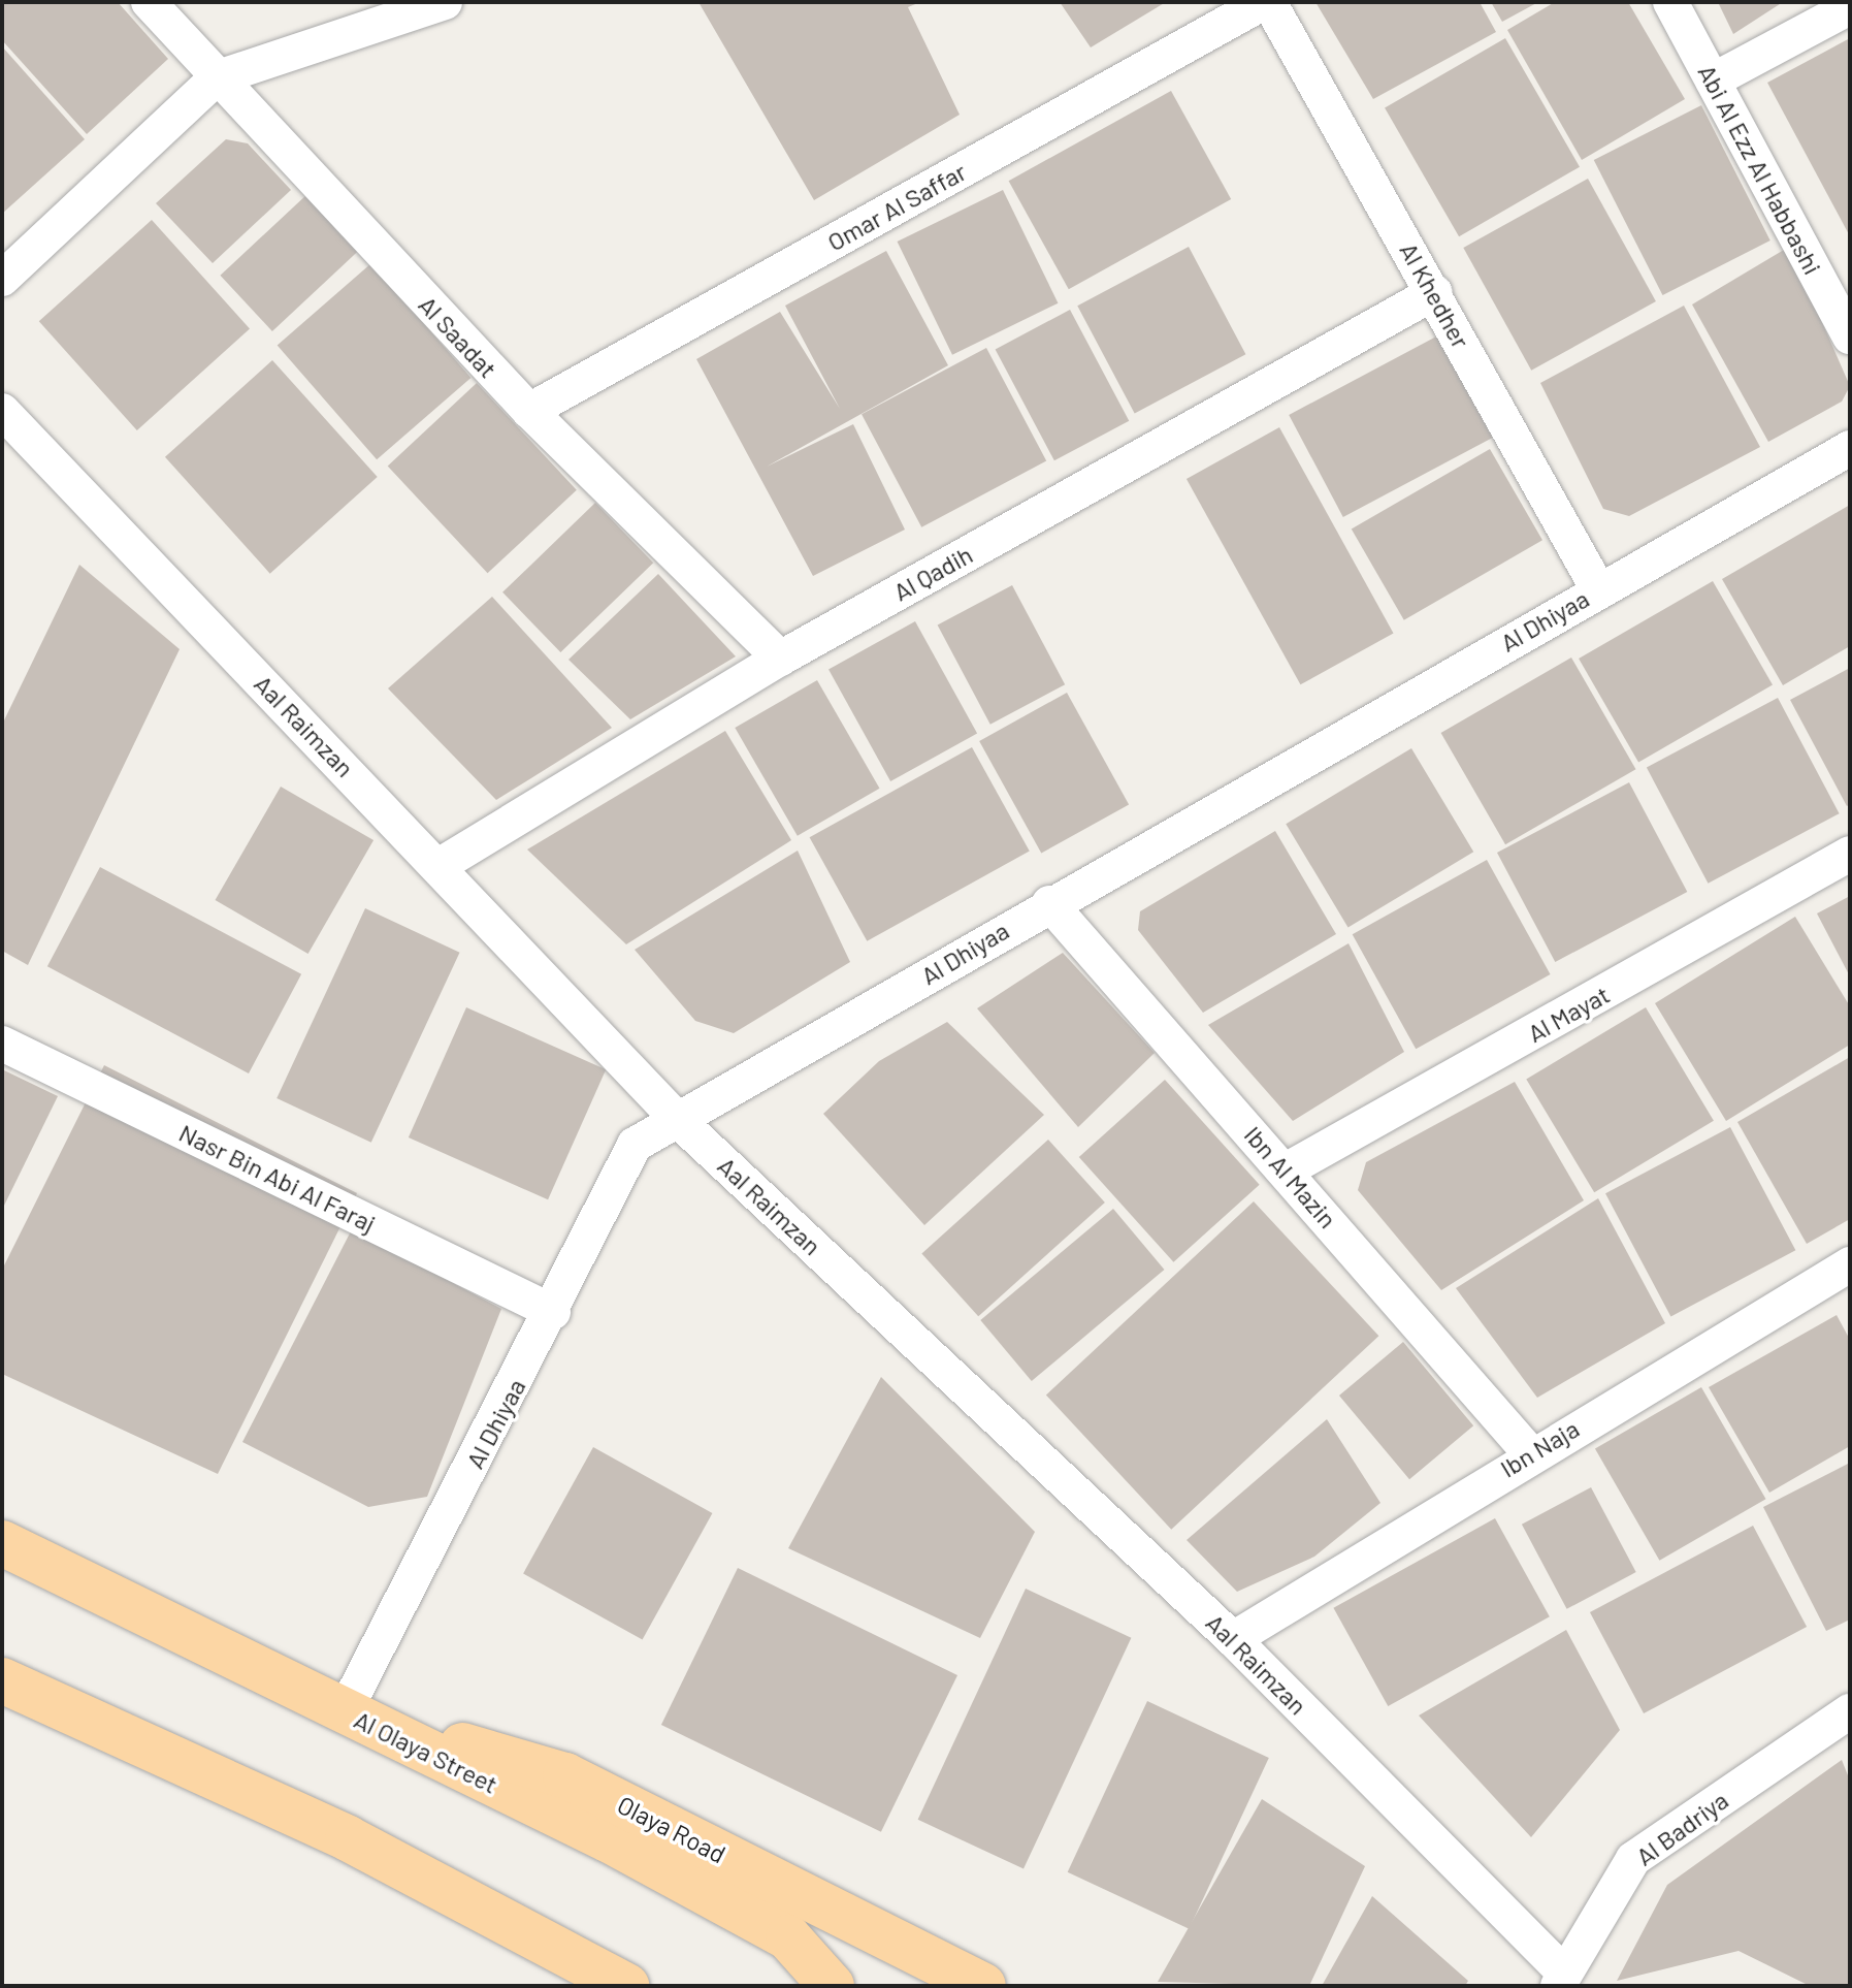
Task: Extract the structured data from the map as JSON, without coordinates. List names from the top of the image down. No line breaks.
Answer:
{"streets":{"main road":["Al Olaya Street","Olaya Road"],"street":["Abi Al Ezz Al Habbashi","Omar Al Saffar","Al Khedher","Al Saadat","Al Qadih","Al Dhiyaa","Aal Raimzan","Al Mayat","Ibn Al Mazin","Nasr Bin Abi Al Faraj","Ibn Naja","Al Badriya"]},"crossings":[["Omar Al Saffar","Al Khedher"],["Omar Al Saffar","Al Saadat"],["Al Khedher","Al Qadih"],["Al Khedher","Al Dhiyaa"],["Al Saadat","Al Qadih"],["Al Qadih","Aal Raimzan"],["Al Dhiyaa","Aal Raimzan"],["Al Dhiyaa","Ibn Al Mazin"],["Al Dhiyaa","Nasr Bin Abi Al Faraj"],["Al Dhiyaa","Al Olaya Street"],["Al Dhiyaa","Olaya Road"],["Aal Raimzan","Ibn Naja"],["Aal Raimzan","Al Badriya"],["Al Mayat","Ibn Al Mazin"],["Ibn Al Mazin","Ibn Naja"],["Al Olaya Street","Olaya Road"]]}
